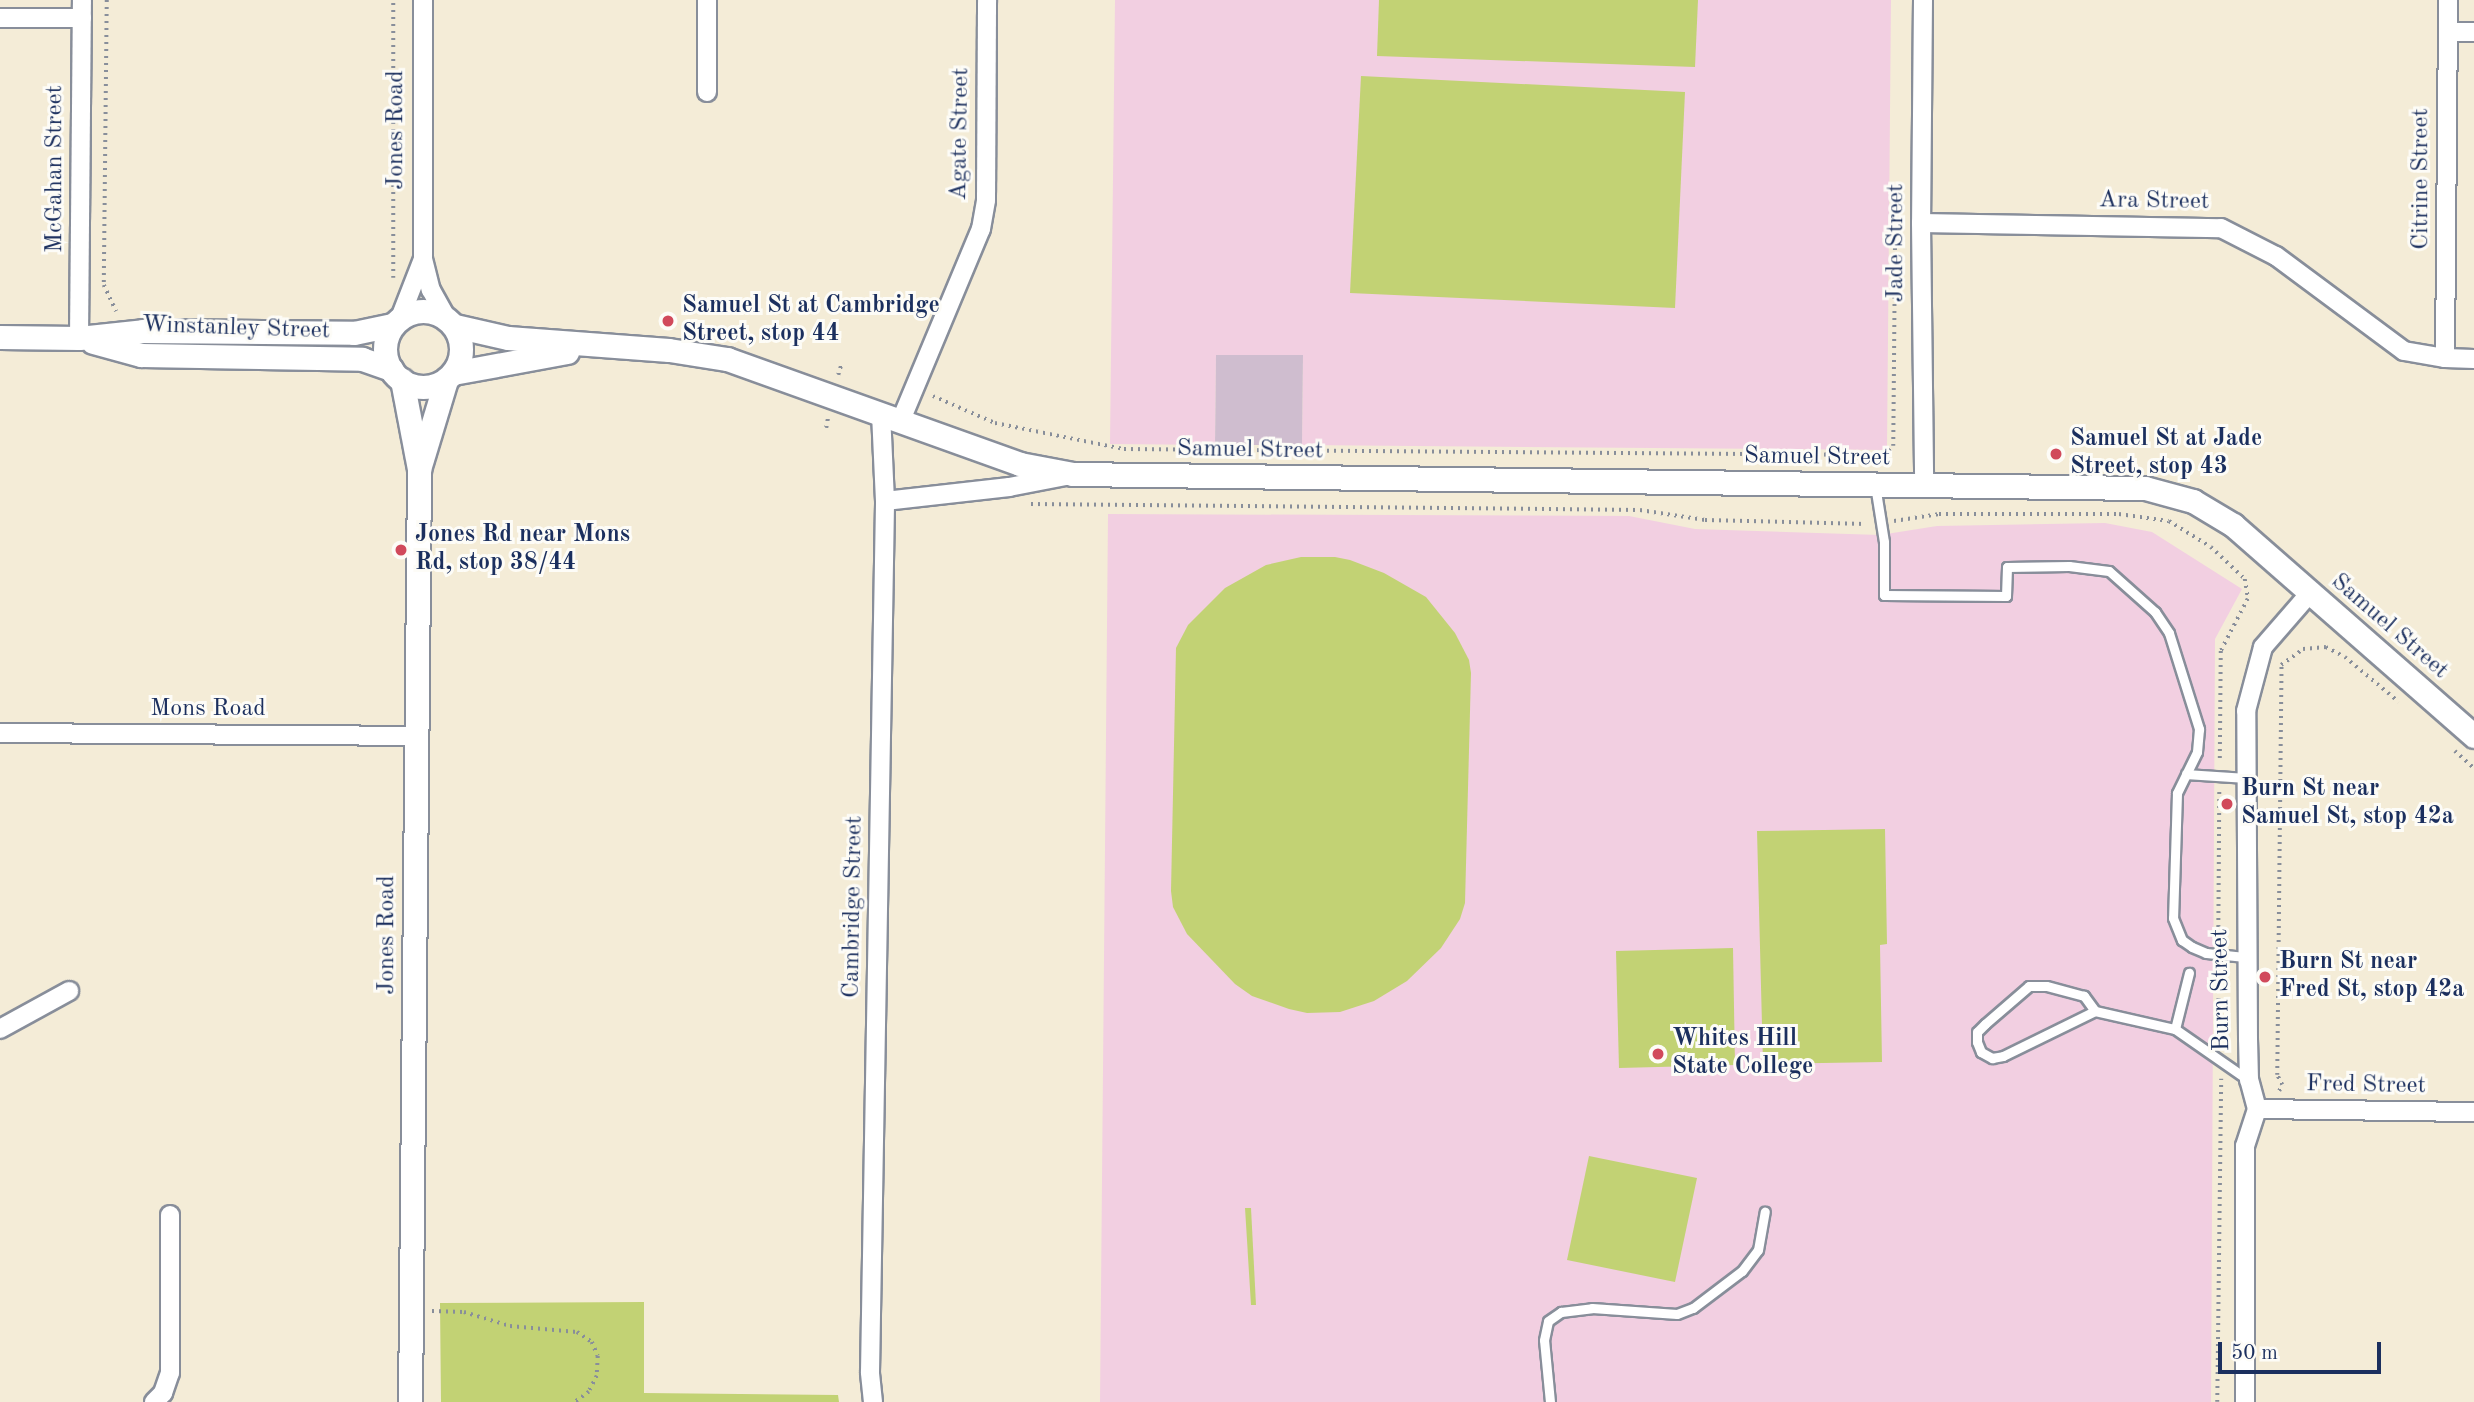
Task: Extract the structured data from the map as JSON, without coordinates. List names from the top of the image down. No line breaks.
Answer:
{"streets":{"street":["Jones Road","Agate Street","McGahan Street","Citrine Street","Ara Street","Jade Street","Winstanley Street","Samuel Street","Mons Road","Cambridge Street","Burn Street","Fred Street"]},"crossings":[["Jones Road","Winstanley Street"],["Jones Road","Samuel Street"],["Jones Road","Mons Road"],["Agate Street","Samuel Street"],["Agate Street","Cambridge Street"],["McGahan Street","Winstanley Street"],["Citrine Street","Ara Street"],["Ara Street","Jade Street"],["Jade Street","Samuel Street"],["Winstanley Street","Samuel Street"],["Samuel Street","Cambridge Street"],["Samuel Street","Burn Street"],["Burn Street","Fred Street"]],"places":["Samuel St at Cambridge Street, stop 44","Samuel St at Jade Street, stop 43","Jones Rd near Mons Rd, stop 38/44","Burn St near Samuel St, stop 42a","Burn St near Fred St, stop 42a","Whites Hill State College"],"scale_bar":"50 m"}
